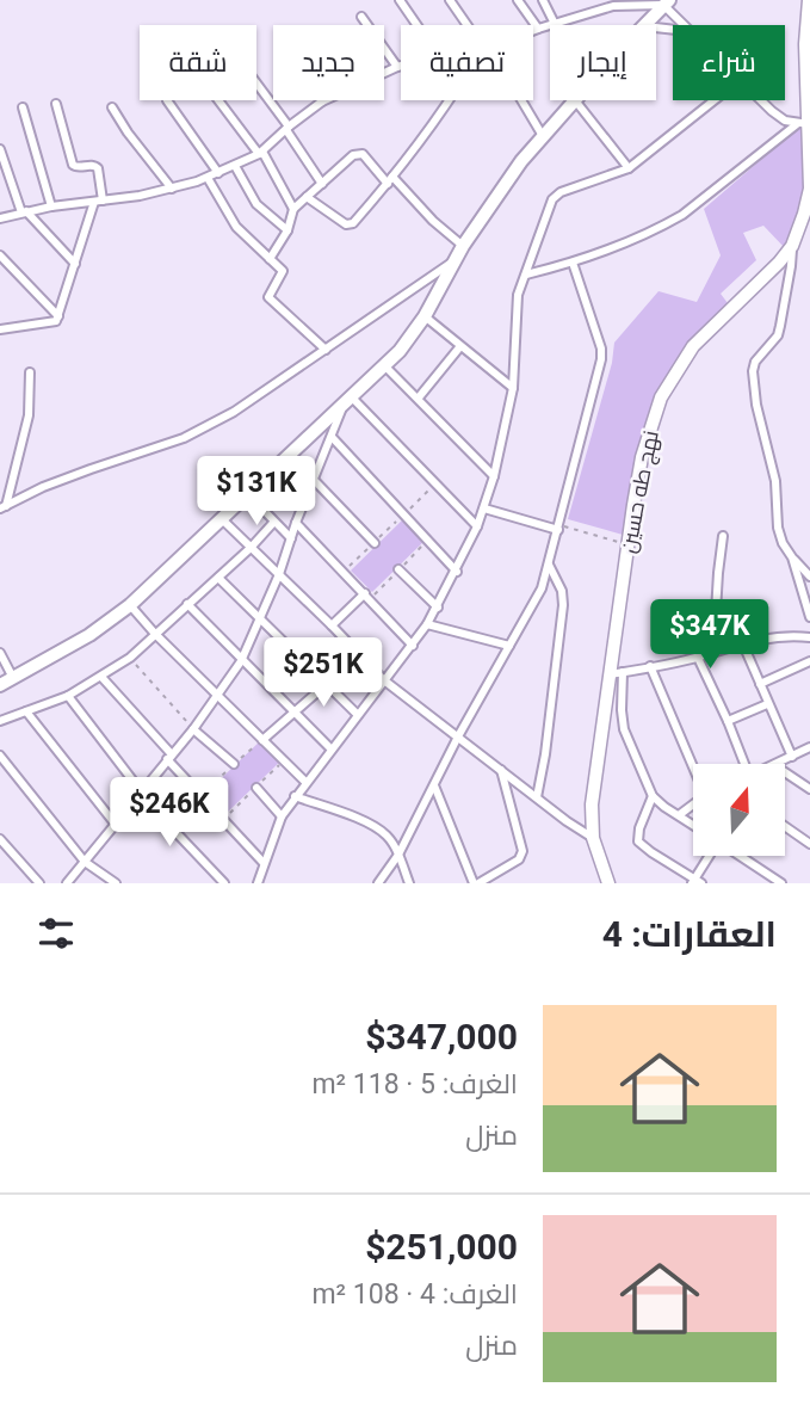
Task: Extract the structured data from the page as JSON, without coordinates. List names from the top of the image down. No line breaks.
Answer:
{"streets":{"main road":["نهج طه حسين"]},"north":"top","page":{"chip":["شراء","إيجار","تصفية","جديد","شقة"],"price":["$131K","$347K","$251K","$246K"],"heading":"العقارات: 4","list":[{"name":"$347,000","note":"الغرف: 5 · 118 m² · منزل"},{"name":"$251,000","note":"الغرف: 4 · 108 m² · منزل"}]}}
